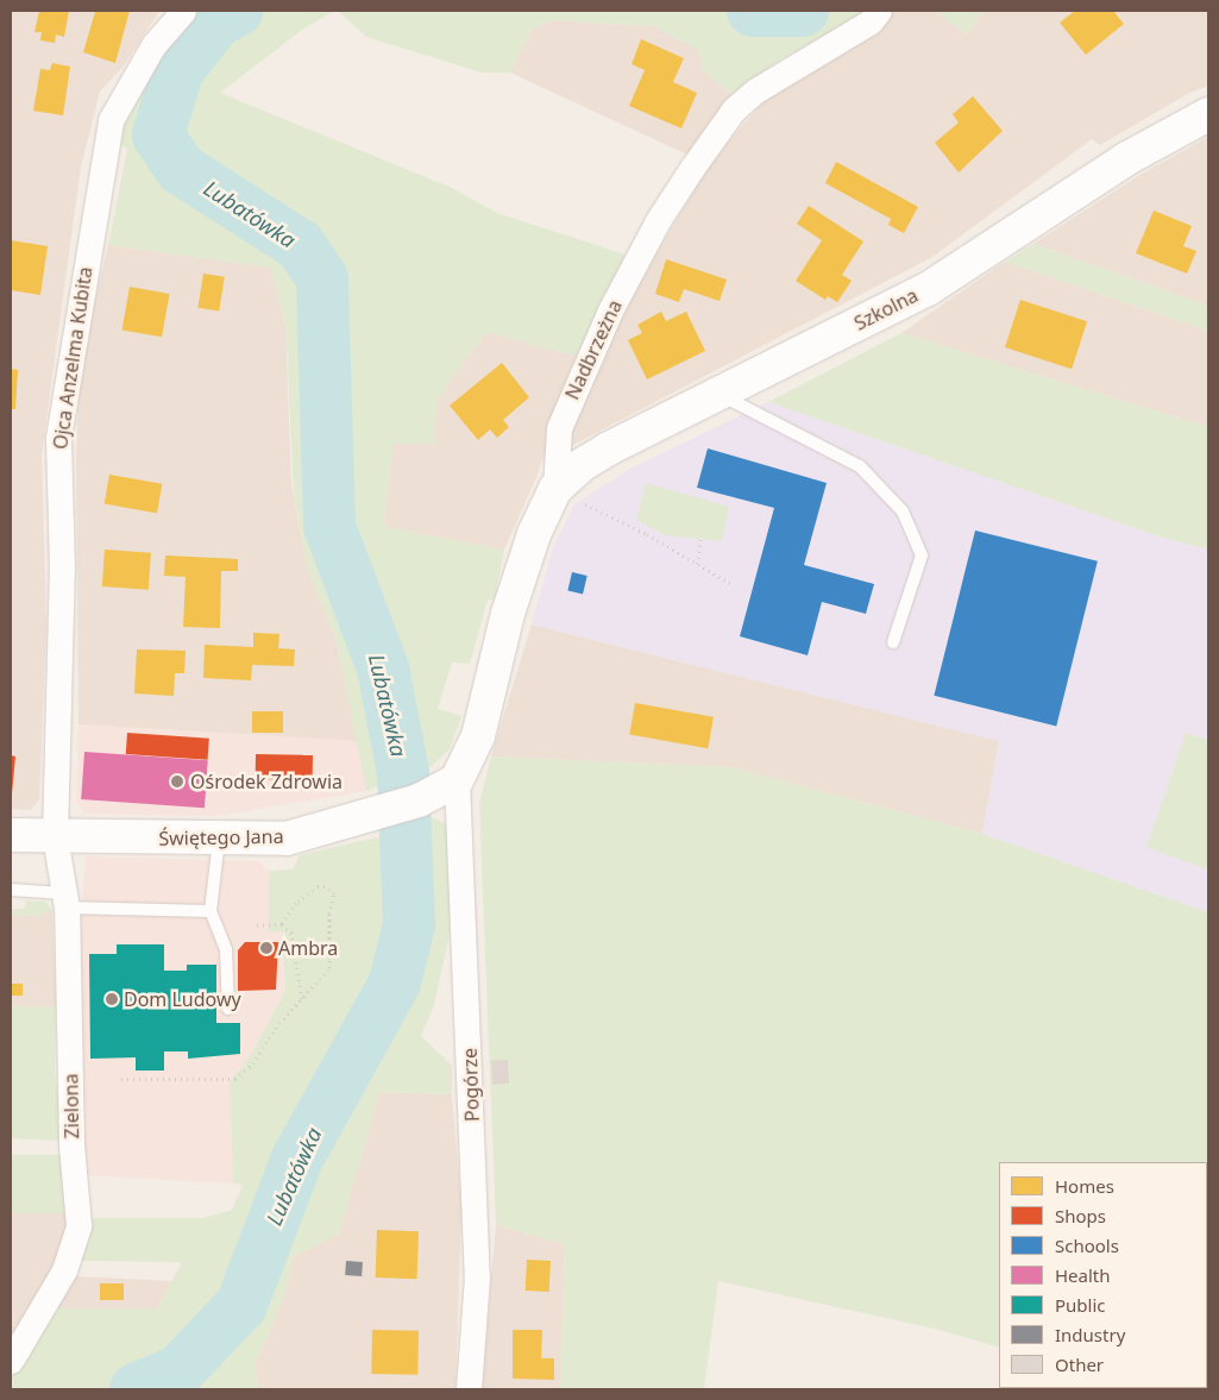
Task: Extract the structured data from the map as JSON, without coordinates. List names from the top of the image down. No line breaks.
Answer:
{"streets":{"street":["Szkolna","Nadbrzeżna","Ojca Anzelma Kubita","Świętego Jana","Pogórze","Zielona"]},"crossings":[["Szkolna","Nadbrzeżna"],["Nadbrzeżna","Świętego Jana"],["Nadbrzeżna","Pogórze"],["Ojca Anzelma Kubita","Świętego Jana"],["Ojca Anzelma Kubita","Zielona"],["Świętego Jana","Pogórze"],["Świętego Jana","Zielona"]],"water":["Lubatówka"],"places":["Ośrodek Zdrowia","Ambra","Dom Ludowy"],"legend":["Homes","Shops","Schools","Health","Public","Industry","Other"]}
